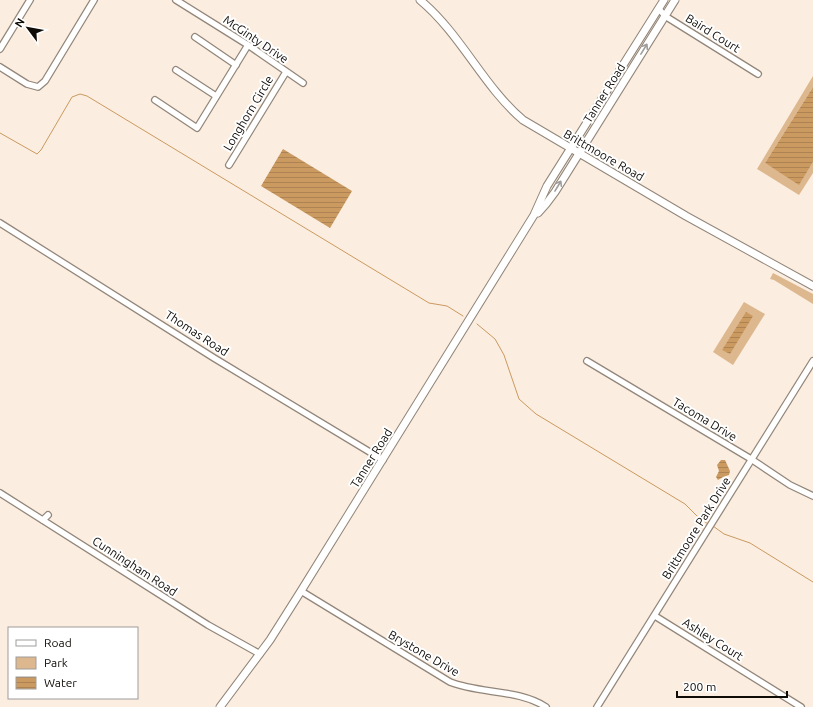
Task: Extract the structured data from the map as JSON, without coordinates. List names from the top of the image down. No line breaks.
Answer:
{"streets":{"main road":["Tanner Road","Brittmoore Road"],"street":["Baird Court","McGinty Drive","Longhorn Circle","Thomas Road","Tacoma Drive","Brittmoore Park Drive","Cunningham Road","Ashley Court","Brystone Drive"]},"crossings":[["Baird Court","Tanner Road"],["McGinty Drive","Longhorn Circle"],["Tanner Road","Brittmoore Road"],["Tanner Road","Thomas Road"],["Tanner Road","Cunningham Road"],["Tanner Road","Brystone Drive"],["Tacoma Drive","Brittmoore Park Drive"],["Brittmoore Park Drive","Ashley Court"]],"legend":["Road","Park","Water"],"scale_bar":"200 m","north":"top left"}
